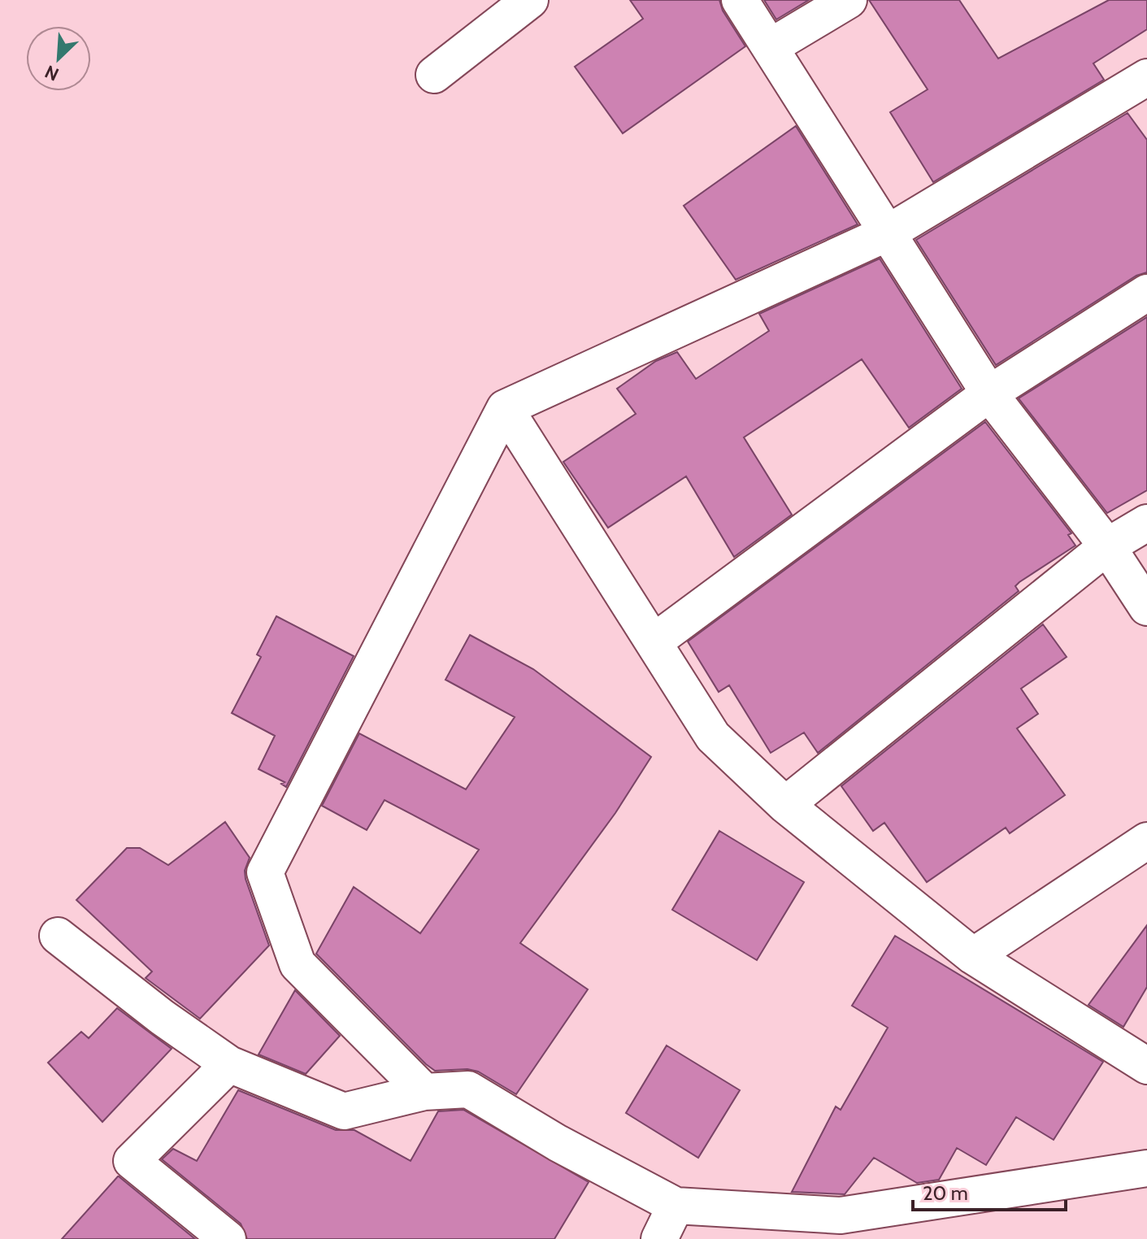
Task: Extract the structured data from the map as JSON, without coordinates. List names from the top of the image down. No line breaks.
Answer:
{"scale_bar":"20 m","north":"bottom left"}
